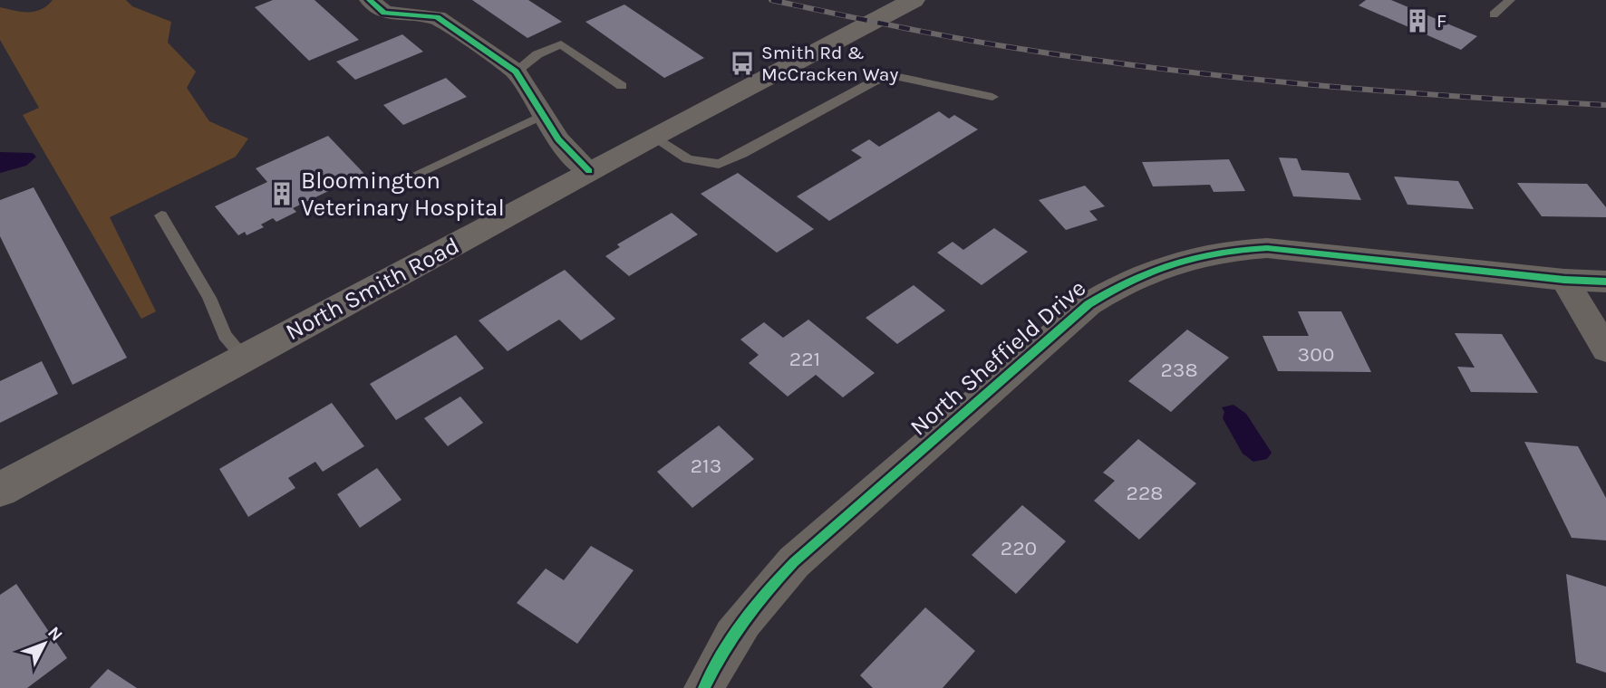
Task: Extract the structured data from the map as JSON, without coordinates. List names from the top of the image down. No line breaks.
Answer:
{"streets":{"main road":["North Smith Road"],"street":["North Sheffield Drive"]},"places":{"building":["F","Bloomington Veterinary Hospital"],"bus stop":["Smith Rd & McCracken Way"]},"house_numbers":["300","221","238","213","228","220"],"north":"top right"}
